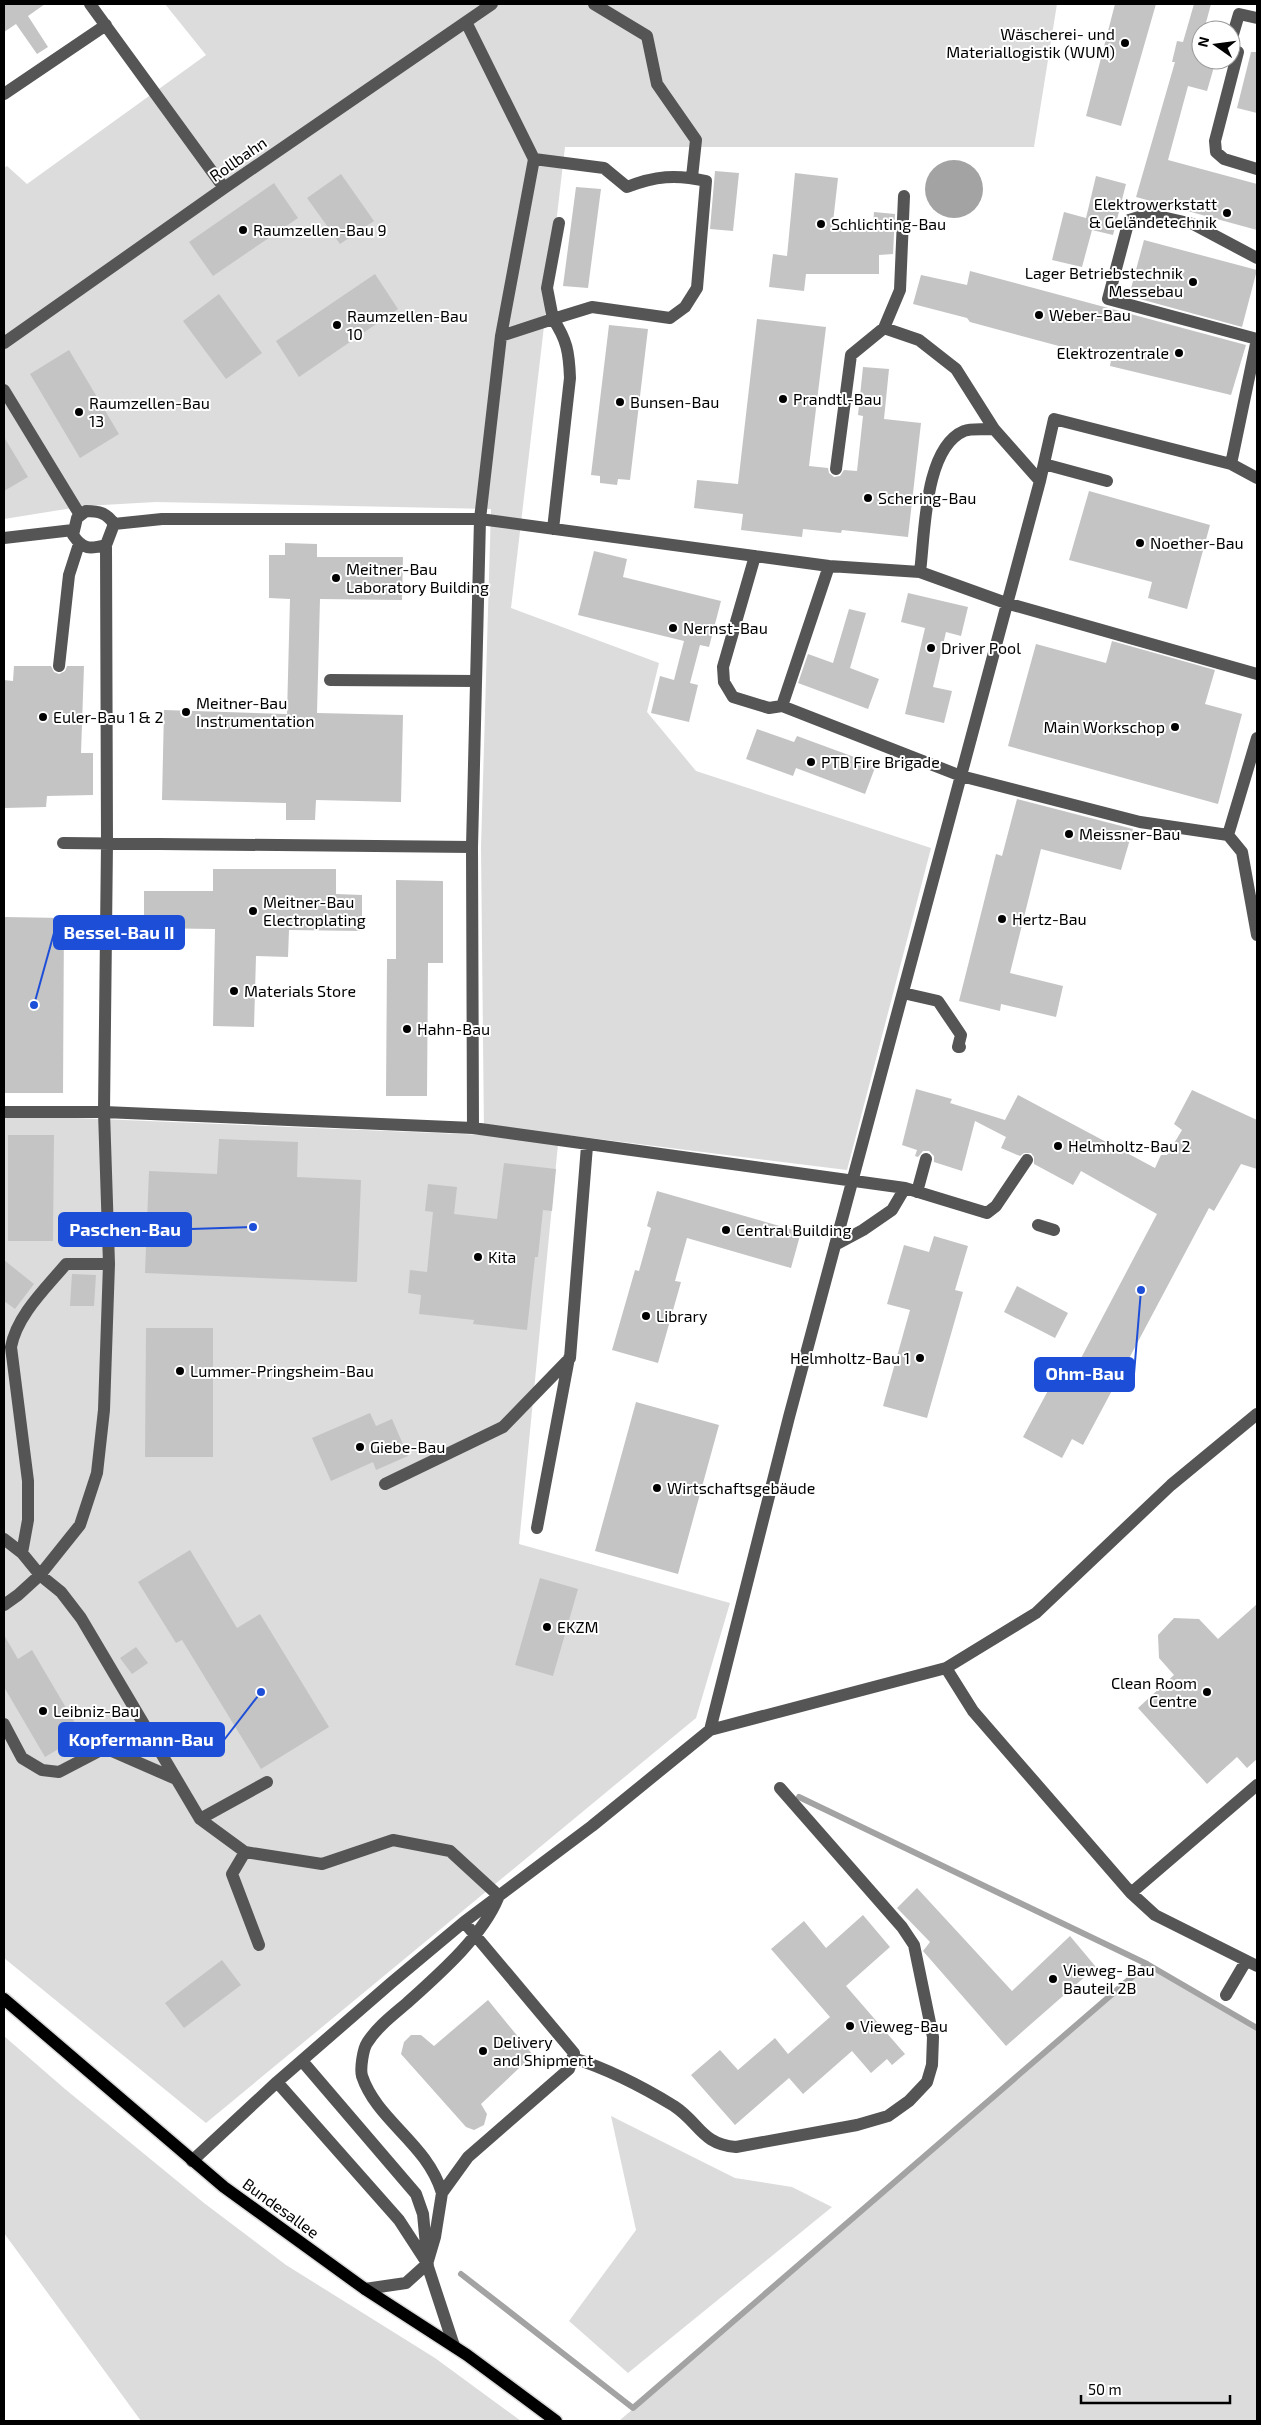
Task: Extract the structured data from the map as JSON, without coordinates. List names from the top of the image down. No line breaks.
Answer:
{"streets":{"main road":["Bundesallee"],"street":["Rollbahn"]},"places":["Wäscherei- und Materiallogistik (WUM)","Elektrowerkstatt & Geländetechnik","Schlichting-Bau","Raumzellen-Bau 9","Lager Betriebstechnik Messebau","Weber-Bau","Raumzellen-Bau 10","Elektrozentrale","Prandtl-Bau","Bunsen-Bau","Raumzellen-Bau 13","Schering-Bau","Noether-Bau","Meitner-Bau Laboratory Building","Nernst-Bau","Driver Pool","Meitner-Bau Instrumentation","Euler-Bau 1 & 2","Main Workschop","PTB Fire Brigade","Meissner-Bau","Meitner-Bau Electroplating","Hertz-Bau","Materials Store","Bessel-Bau II","Hahn-Bau","Helmholtz-Bau 2","Paschen-Bau","Central Building","Kita","Ohm-Bau","Library","Helmholtz-Bau 1","Lummer-Pringsheim-Bau","Giebe-Bau","Wirtschaftsgebäude","EKZM","Kopfermann-Bau","Clean Room Centre","Leibniz-Bau","Vieweg- Bau Bauteil 2B","Vieweg-Bau","Delivery and Shipment"],"scale_bar":"50 m","north":"left"}
